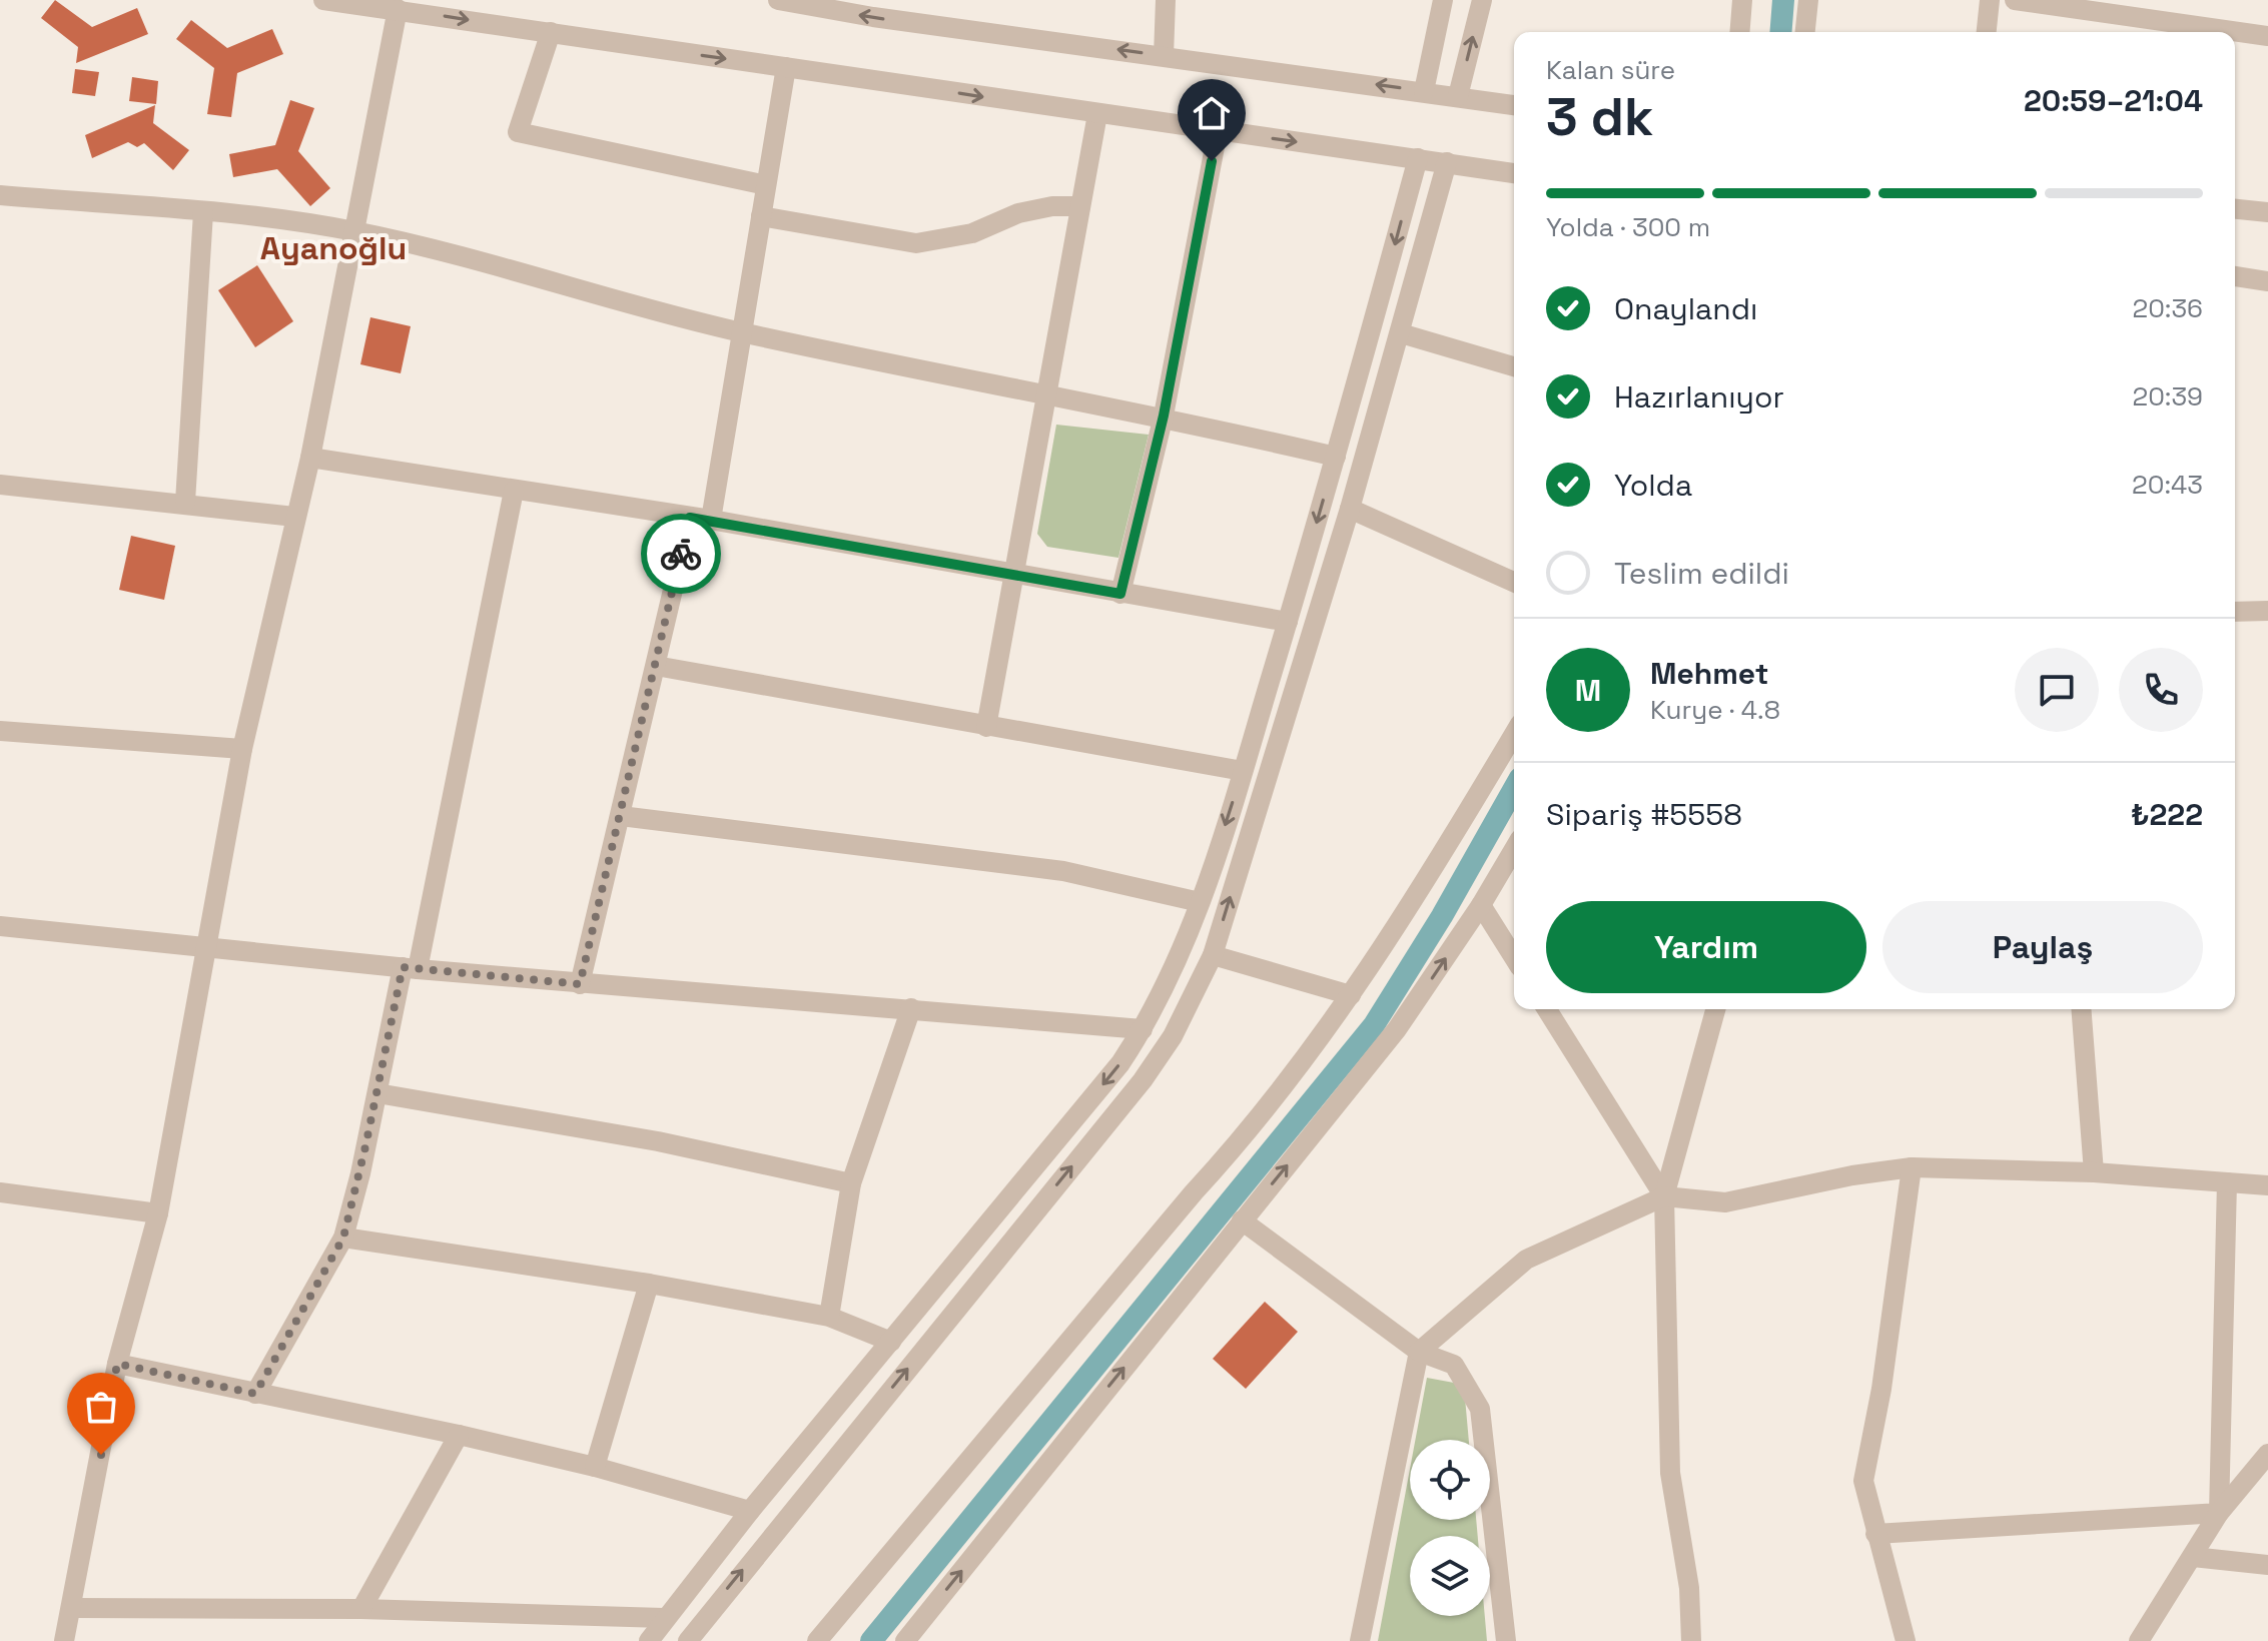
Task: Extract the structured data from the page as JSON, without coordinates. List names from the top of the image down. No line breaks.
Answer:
{"districts":["Ayanoğlu"],"page":{"heading":["3 dk","Kalan süre","20:59–21:04"],"panel":["Mehmet","Kurye · 4.8","Sipariş #5558","₺222"],"bar":"Yolda · 300 m","list":[["Onaylandı","20:36"],["Hazırlanıyor","20:39"],["Yolda","20:43"],"Teslim edildi"],"round":"M","buttons":["Yardım","Paylaş"]}}
